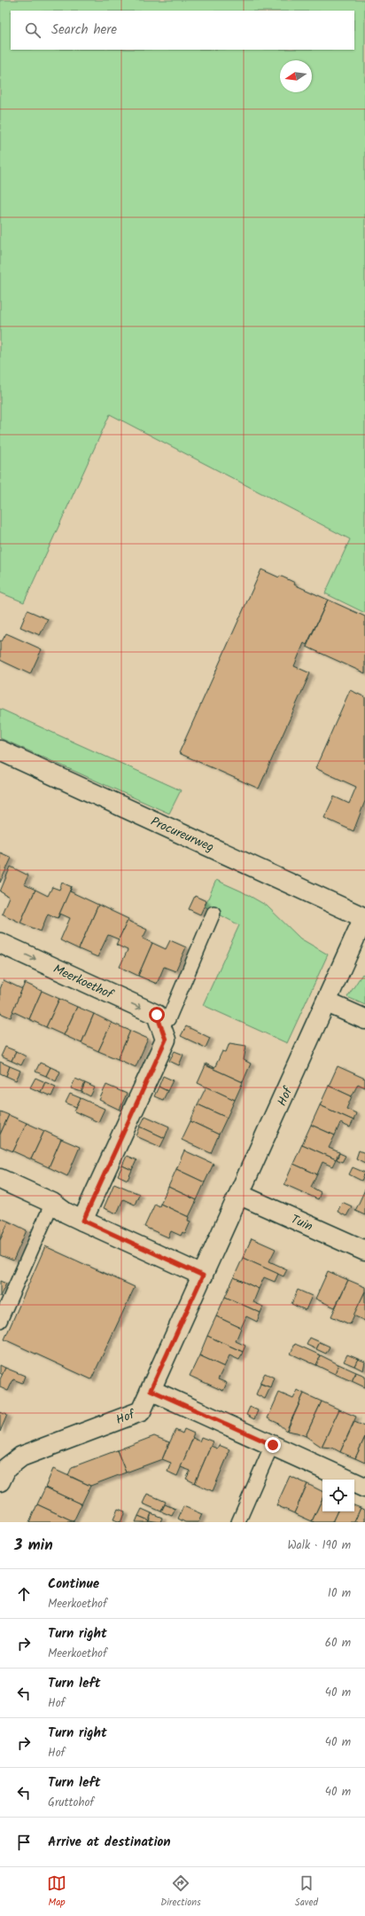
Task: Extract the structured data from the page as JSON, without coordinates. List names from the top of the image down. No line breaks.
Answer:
{"streets":{"street":["Procureurweg","Meerkoethof","Hof","Tuin"]},"crossings":[["Procureurweg","Hof"],["Hof","Tuin"]],"one_way":["Meerkoethof"],"north":"left","page":{"search":"Search here","heading":["3 min","Walk · 190 m"],"list":[["Continue","Meerkoethof","10 m"],["Turn right","Meerkoethof","60 m"],["Turn left","Hof","40 m"],["Turn right","Hof","40 m"],["Turn left","Gruttohof","40 m"],"Arrive at destination"],"nav":["Map","Directions","Saved"]}}
